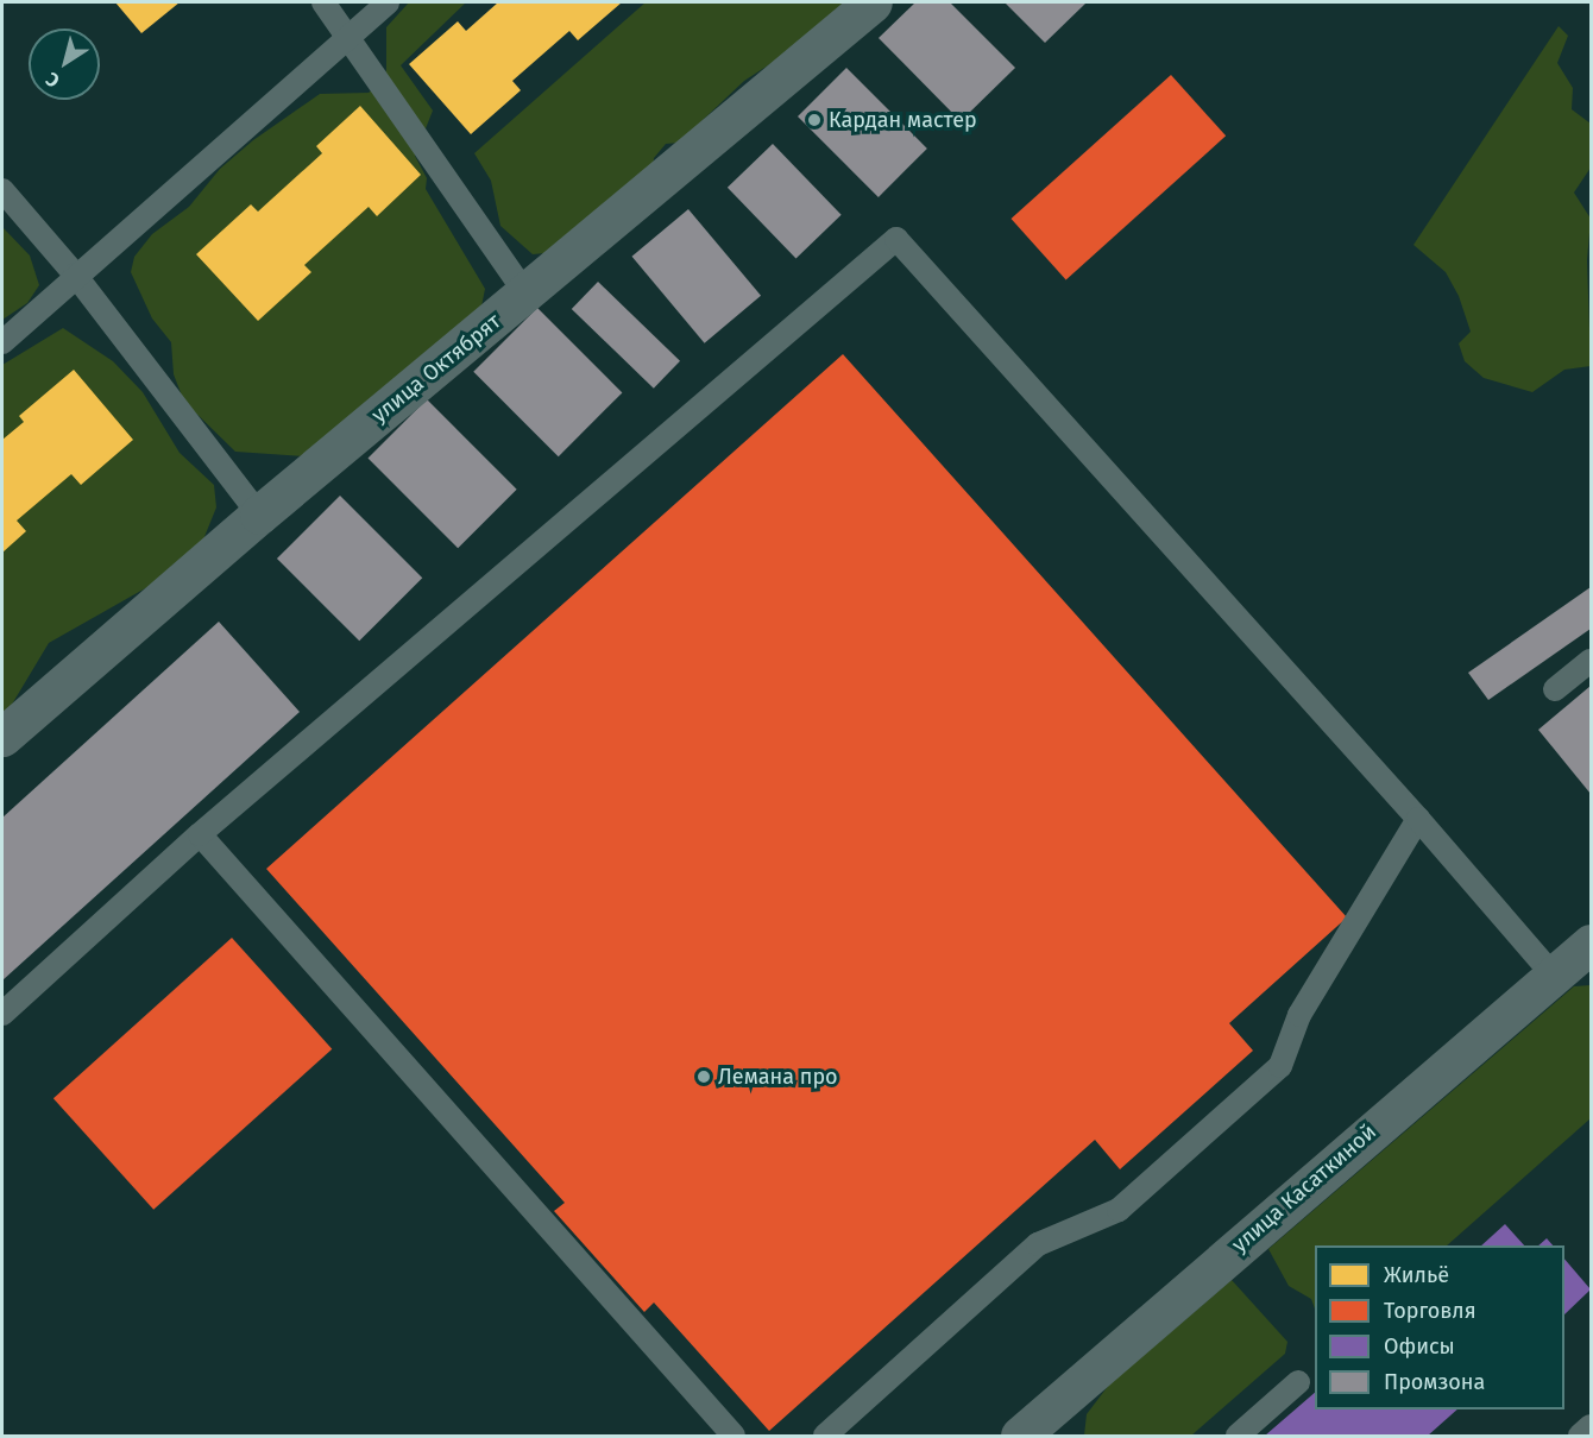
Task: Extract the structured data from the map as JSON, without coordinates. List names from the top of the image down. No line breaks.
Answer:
{"streets":{"street":["улица Октябрят","улица Касаткиной"]},"places":["Кардан мастер","Лемана про"],"legend":["Жильё","Торговля","Офисы","Промзона"],"north":"bottom left"}
